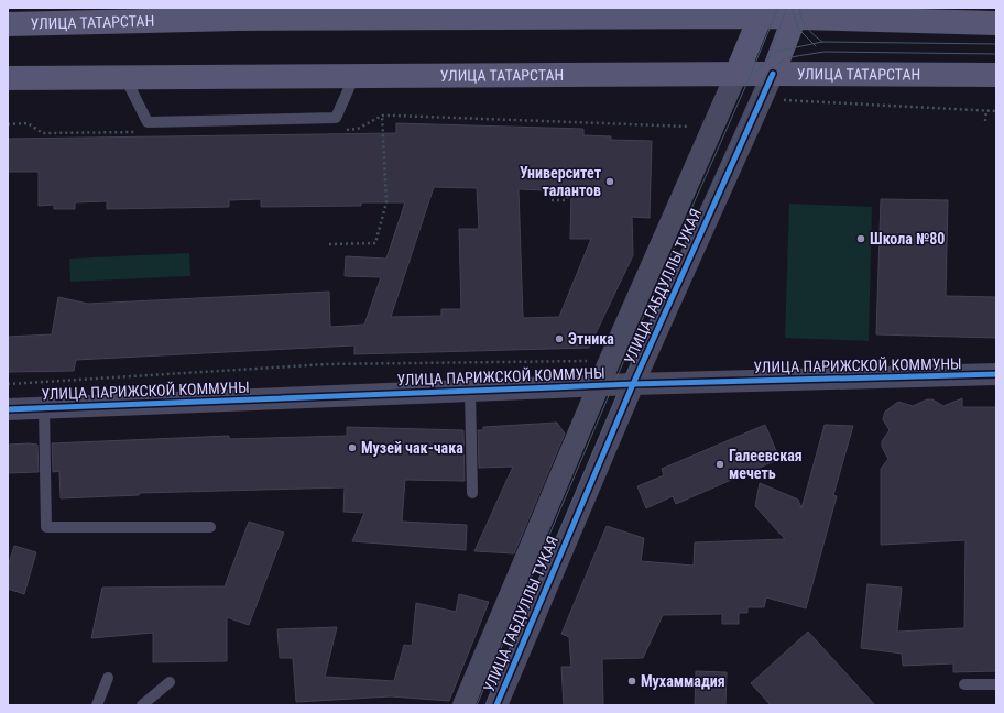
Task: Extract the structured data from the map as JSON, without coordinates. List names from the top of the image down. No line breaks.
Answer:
{"streets":{"main road":["УЛИЦА ТАТАРСТАН","УЛИЦА ГАБДУЛЛЫ ТУКАЯ"],"street":["УЛИЦА ПАРИЖСКОЙ КОММУНЫ"]},"crossings":[["УЛИЦА ТАТАРСТАН","УЛИЦА ГАБДУЛЛЫ ТУКАЯ"],["УЛИЦА ГАБДУЛЛЫ ТУКАЯ","УЛИЦА ПАРИЖСКОЙ КОММУНЫ"]],"places":["Университет талантов","Школа №80","Этника","Музей чак-чака","Галеевская мечеть","Мухаммадия"]}
